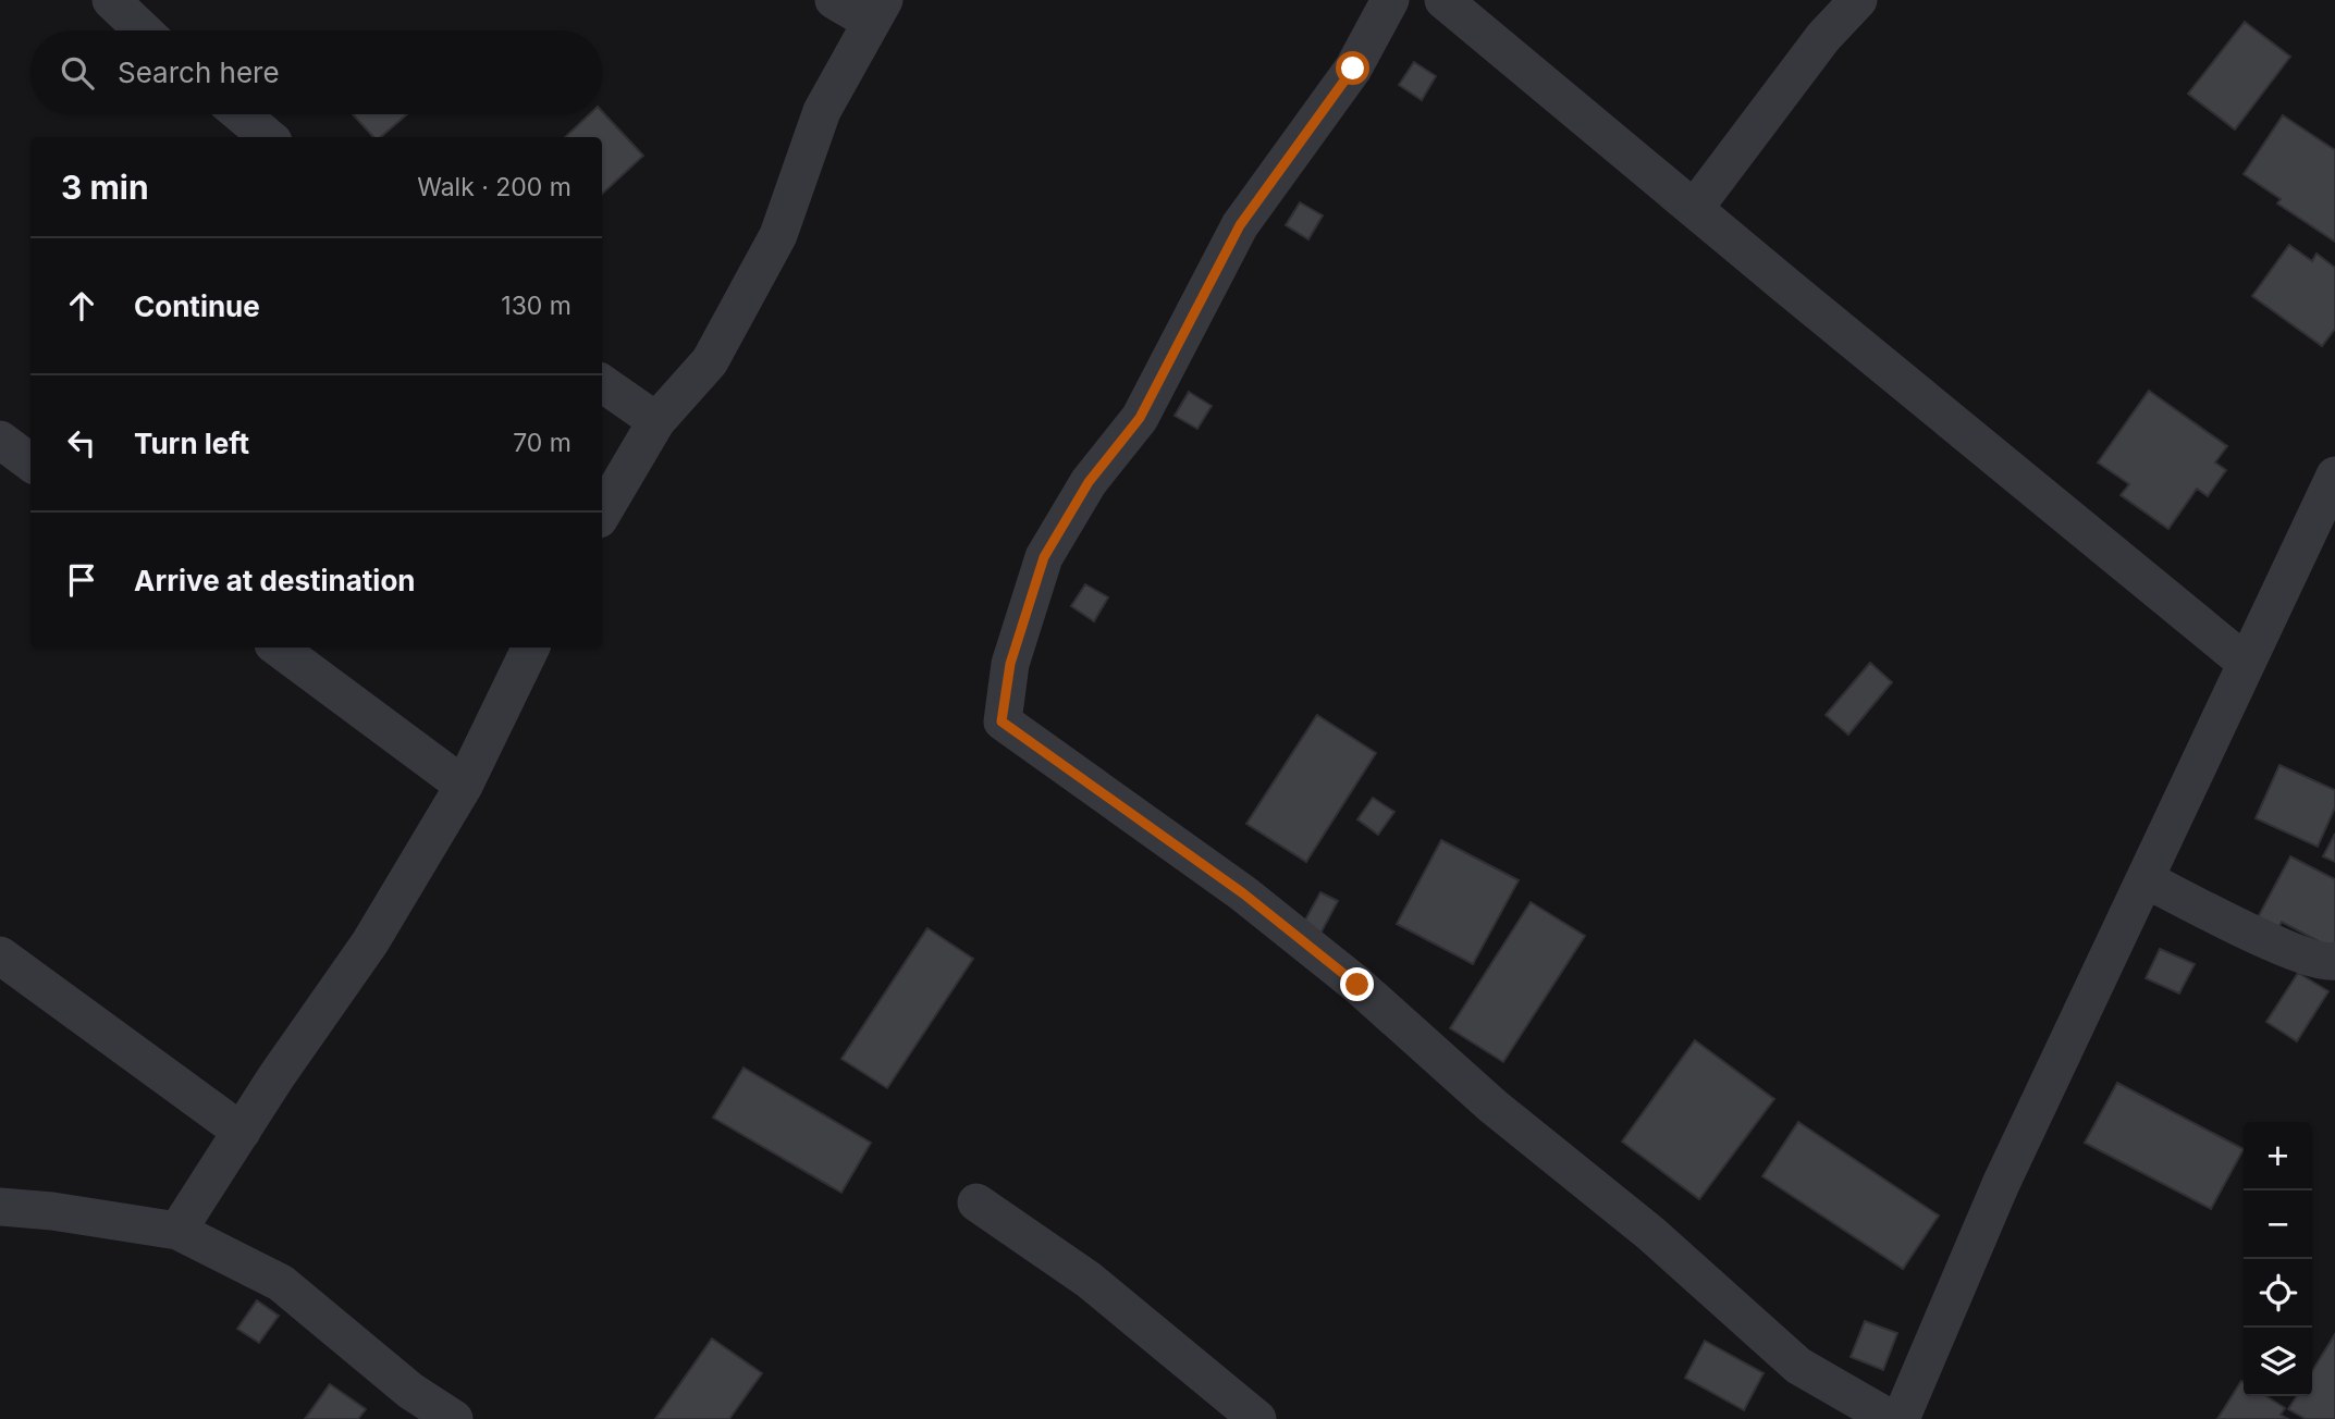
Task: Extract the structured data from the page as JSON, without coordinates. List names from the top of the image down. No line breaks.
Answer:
{"page":{"search":"Search here","heading":["3 min","Walk · 200 m"],"list":[["Continue","130 m"],["Turn left","70 m"],"Arrive at destination"],"map_buttons":["+","−"]}}
